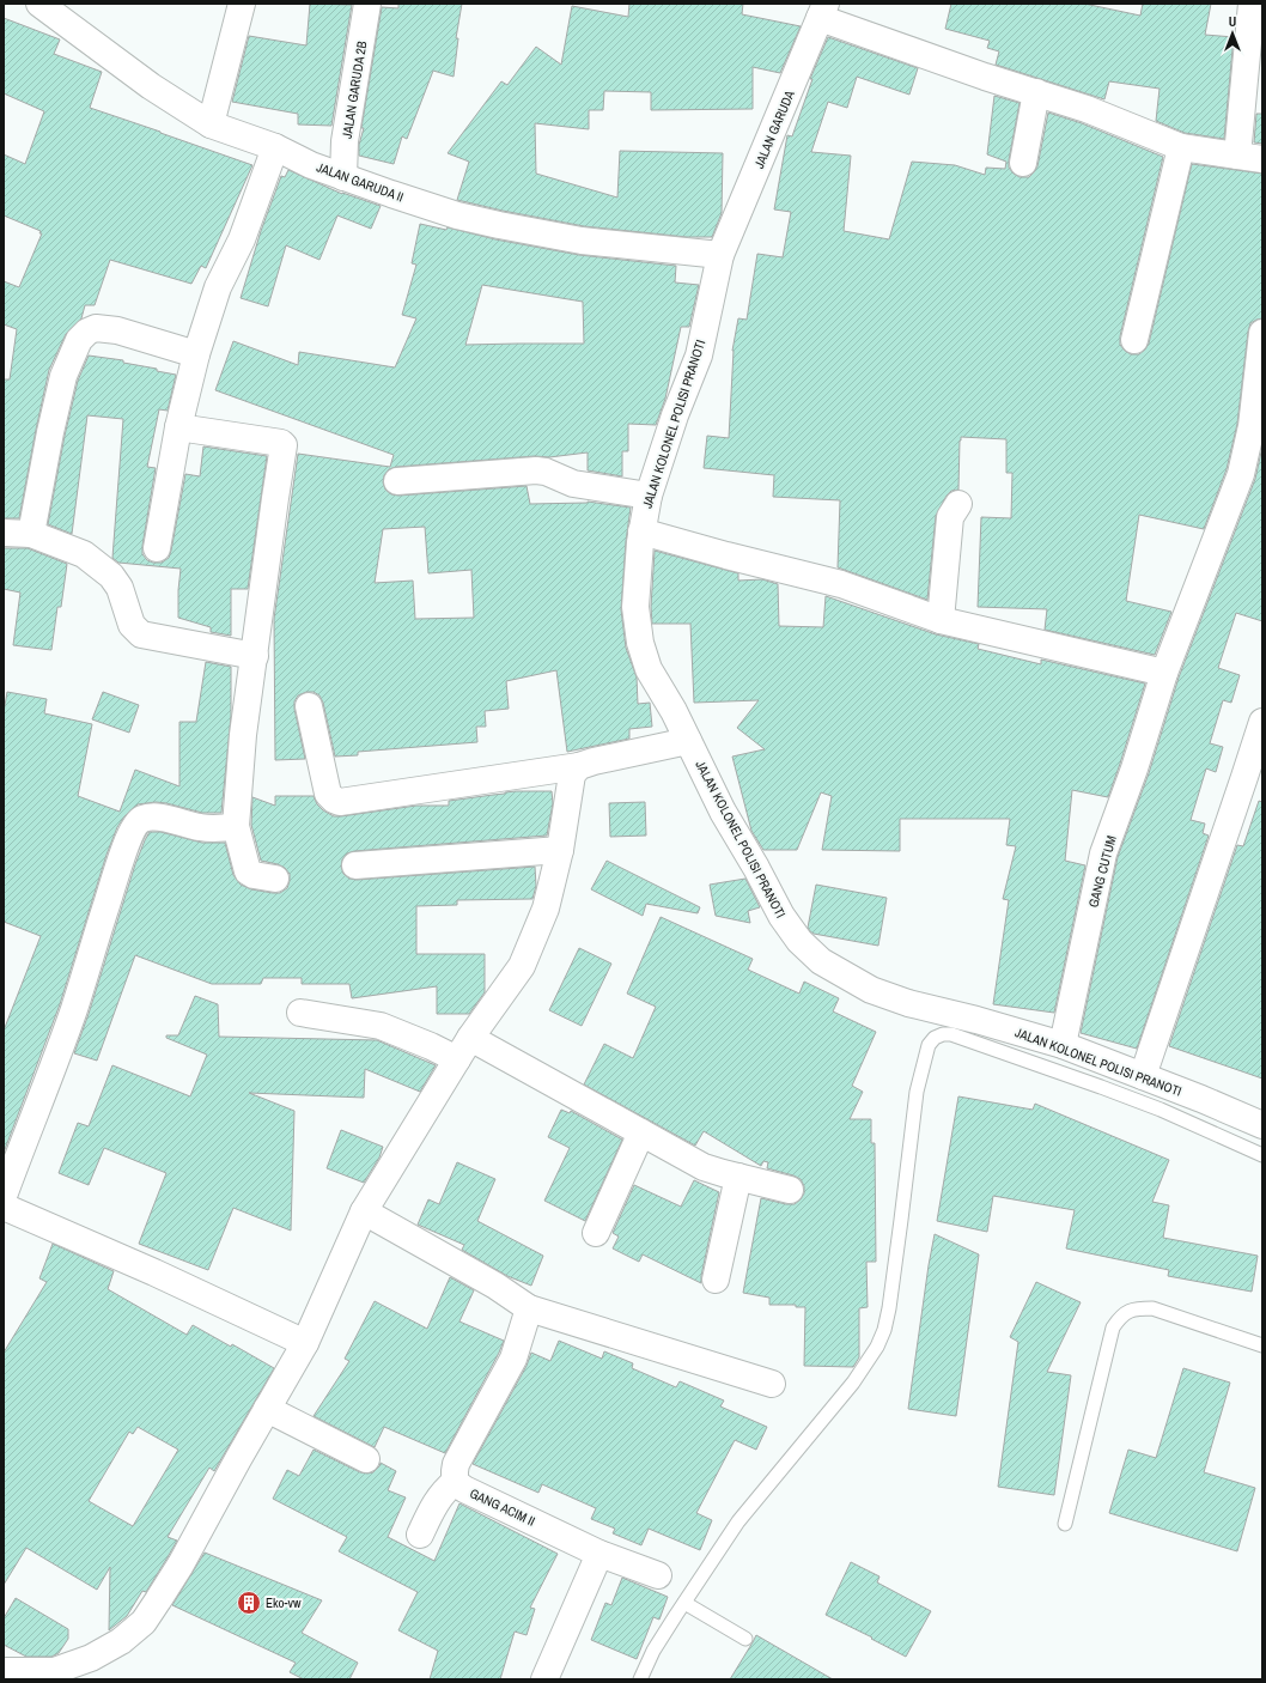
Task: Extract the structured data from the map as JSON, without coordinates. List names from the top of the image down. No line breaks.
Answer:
{"streets":{"street":["JALAN GARUDA 2B","JALAN GARUDA","JALAN GARUDA II","JALAN KOLONEL POLISI PRANOTI","GANG CUTUM","GANG ACIM II"]},"crossings":[["JALAN GARUDA 2B","JALAN GARUDA II"],["JALAN GARUDA","JALAN GARUDA II"],["JALAN GARUDA","JALAN KOLONEL POLISI PRANOTI"],["JALAN GARUDA II","JALAN KOLONEL POLISI PRANOTI"],["JALAN KOLONEL POLISI PRANOTI","GANG CUTUM"]],"places":{"building":["Eko-vw"]},"north":"top"}
